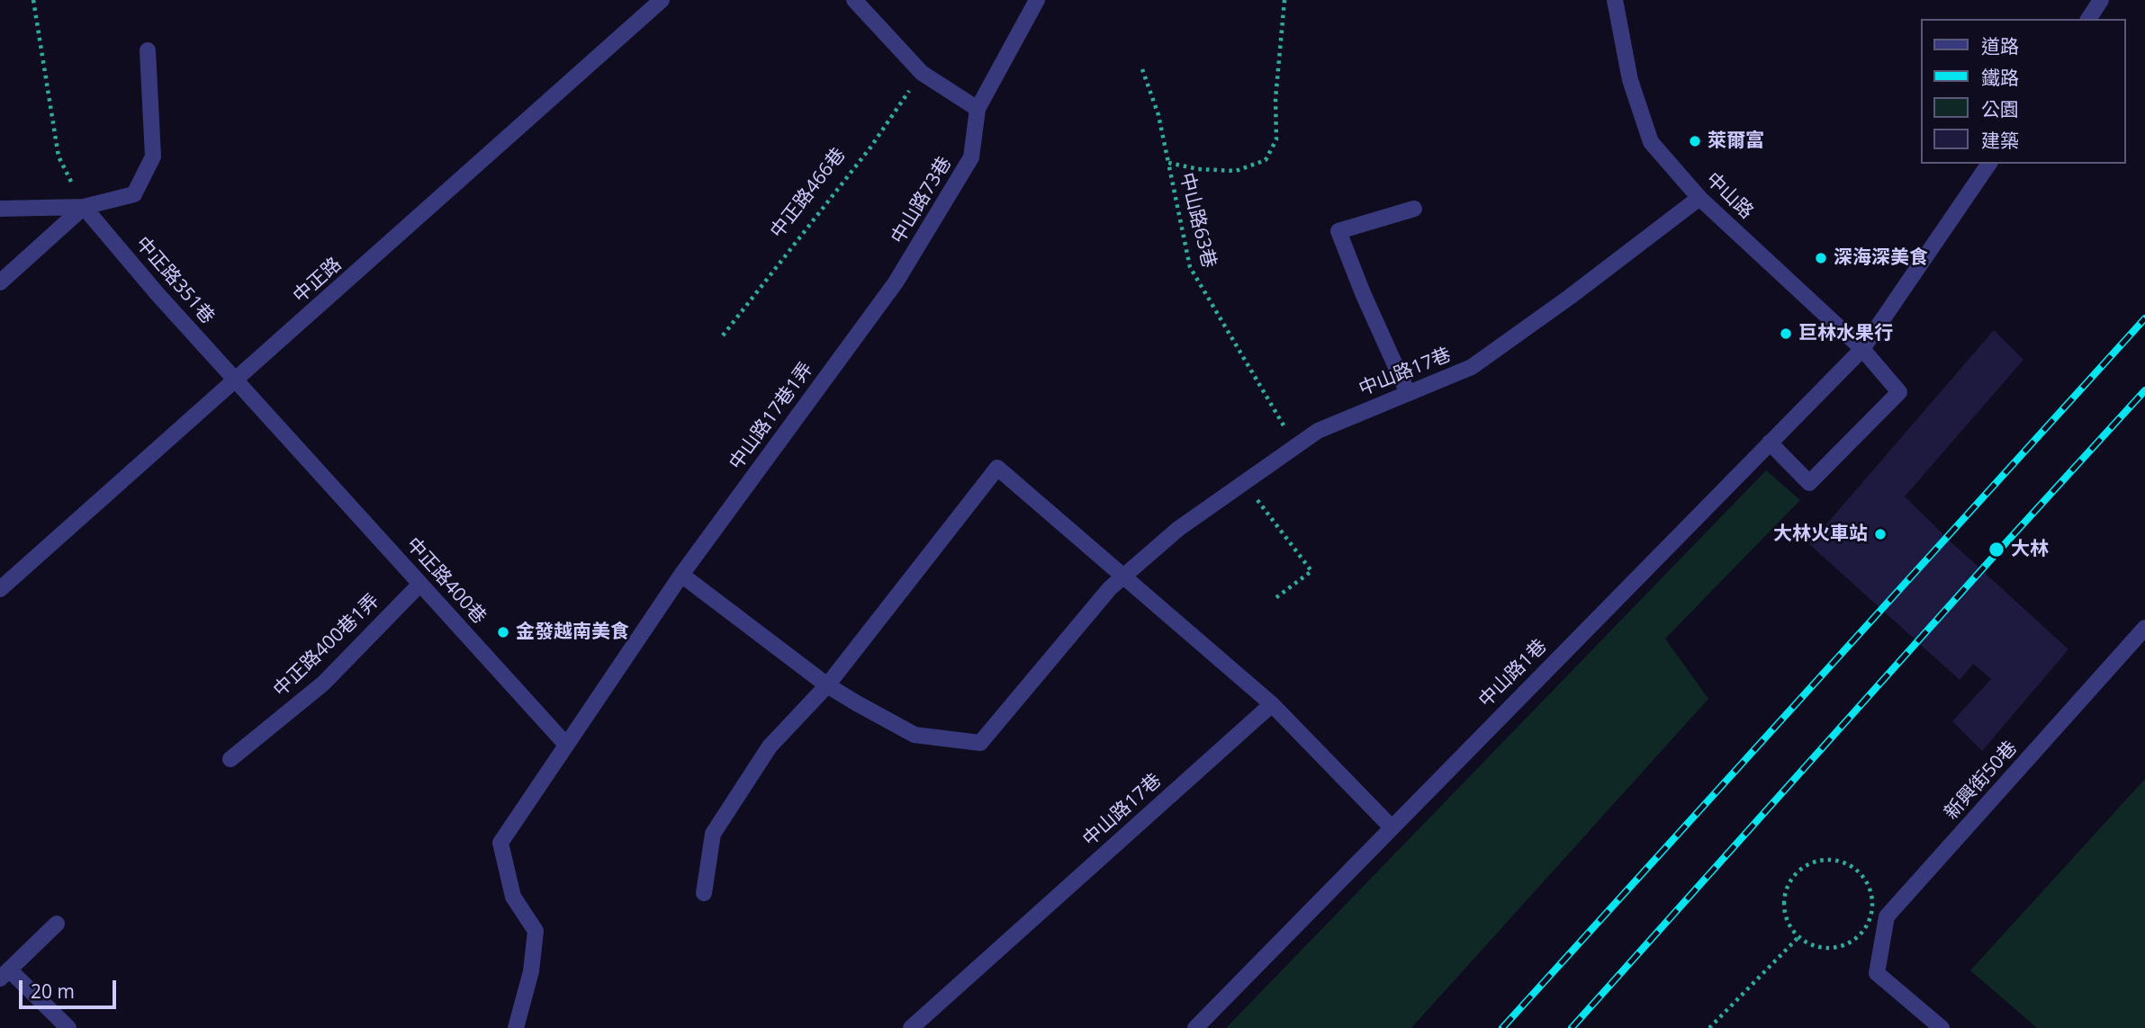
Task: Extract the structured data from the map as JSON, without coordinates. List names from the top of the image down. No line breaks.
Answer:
{"streets":{"street":["中山路","中山路73巷","中正路351巷","中正路","中山路17巷","中山路17巷1弄","中正路400巷","中正路400巷1弄","中山路1巷","新興街50巷"],"path":["中正路466巷","中山路63巷"]},"crossings":[["中山路","中山路17巷"],["中山路","中山路1巷"],["中山路73巷","中山路17巷1弄"],["中山路63巷","中山路17巷"],["中正路351巷","中正路"],["中正路351巷","中正路400巷"],["中正路","中正路400巷"],["中山路17巷1弄","中正路400巷"],["中正路400巷","中正路400巷1弄"]],"places":["萊爾富","深海深美食","巨林水果行","大林火車站","大林","金發越南美食"],"legend":["道路","鐵路","公園","建築"],"scale_bar":"20 m"}
